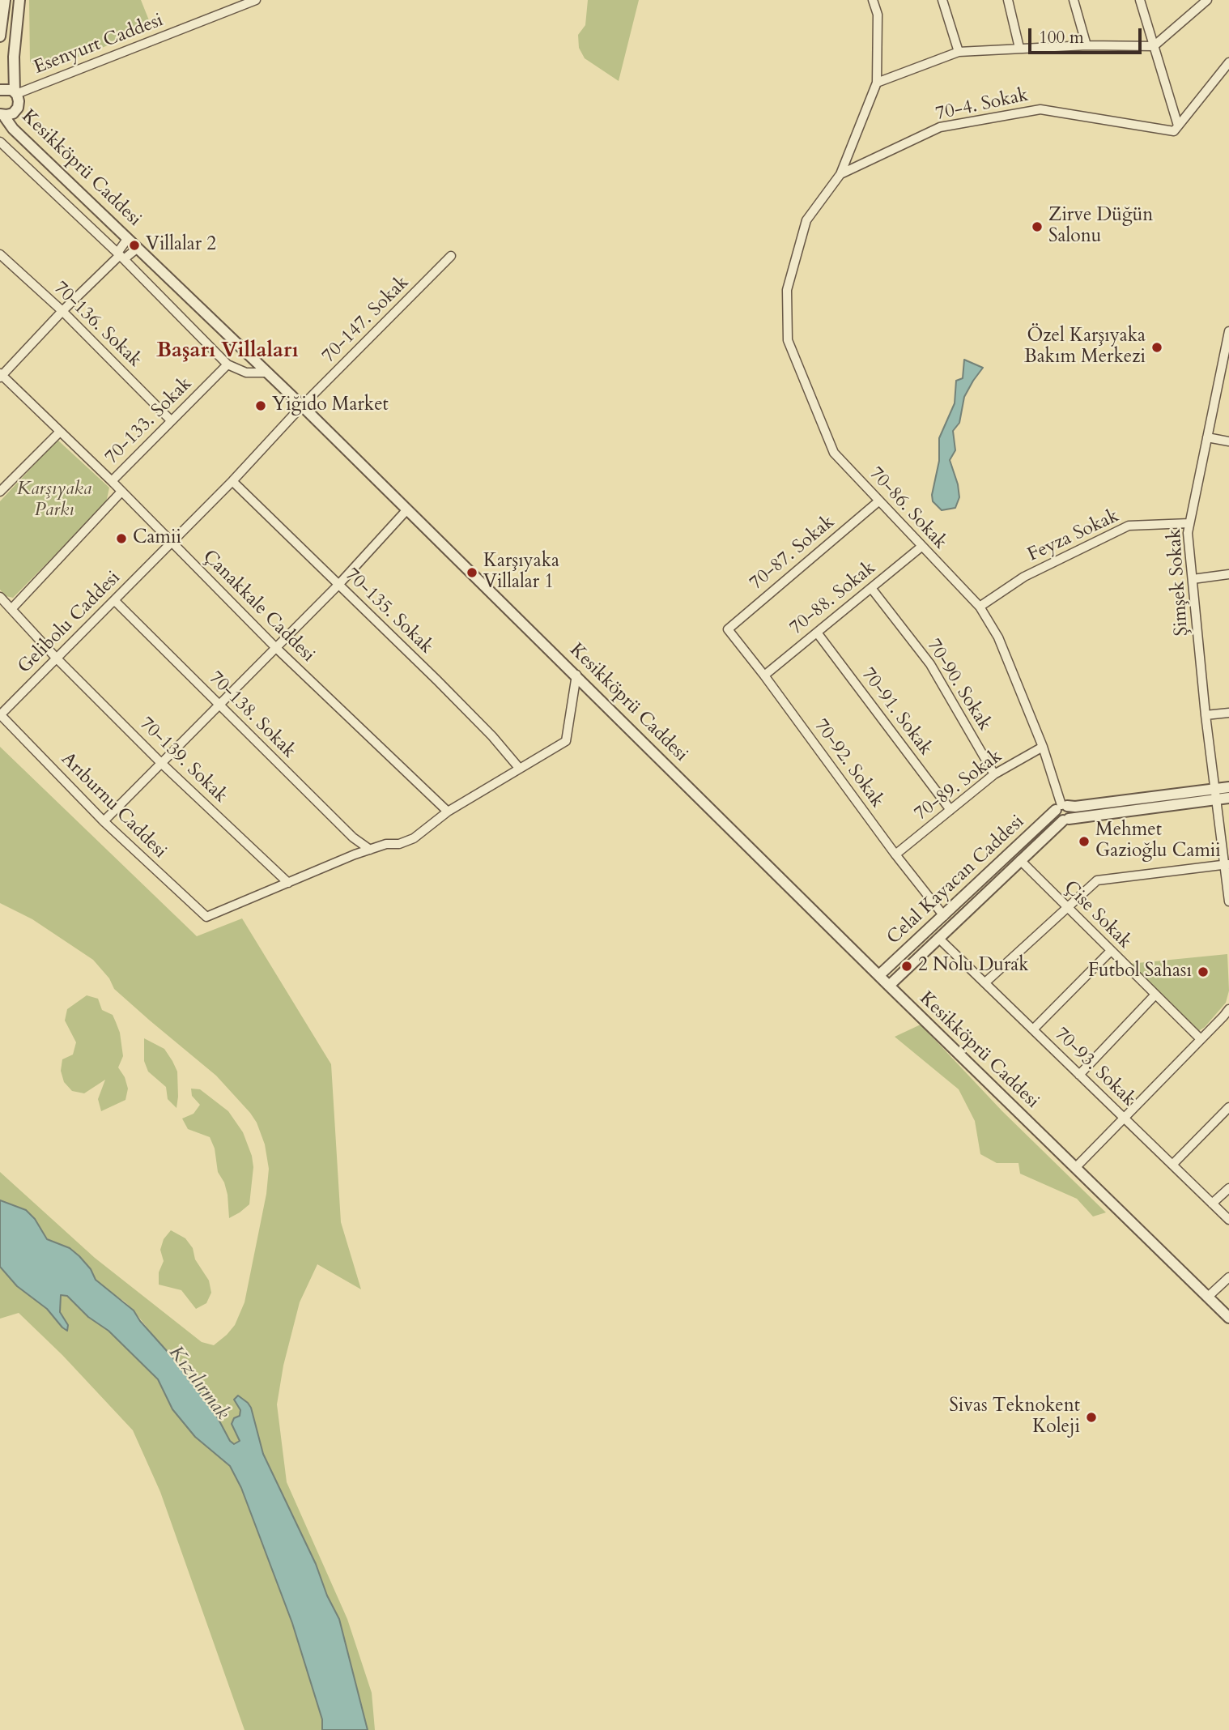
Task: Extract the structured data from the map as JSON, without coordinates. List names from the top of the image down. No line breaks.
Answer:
{"streets":{"street":["Esenyurt Caddesi","70-4. Sokak","Kesikköprü Caddesi","70-147. Sokak","70-136. Sokak","70-133. Sokak","70-86. Sokak","Feyza Sokak","70-87. Sokak","Şimşek Sokak","70-88. Sokak","Çanakkale Caddesi","70-135. Sokak","Gelibolu Caddesi","70-90. Sokak","70-91. Sokak","70-138. Sokak","70-139. Sokak","70-92. Sokak","70-89. Sokak","Arıburnu Caddesi","Celal Kayacan Caddesi","Çise Sokak","70-93. Sokak"]},"crossings":[["Esenyurt Caddesi","Kesikköprü Caddesi"],["70-4. Sokak","70-86. Sokak"],["Kesikköprü Caddesi","70-147. Sokak"],["Kesikköprü Caddesi","70-133. Sokak"],["Kesikköprü Caddesi","Gelibolu Caddesi"],["Kesikköprü Caddesi","Celal Kayacan Caddesi"],["70-147. Sokak","Gelibolu Caddesi"],["70-136. Sokak","70-133. Sokak"],["70-133. Sokak","Çanakkale Caddesi"],["70-86. Sokak","Feyza Sokak"],["70-86. Sokak","70-87. Sokak"],["70-86. Sokak","70-88. Sokak"],["70-86. Sokak","70-89. Sokak"],["70-86. Sokak","Celal Kayacan Caddesi"],["Feyza Sokak","Şimşek Sokak"],["70-87. Sokak","70-92. Sokak"],["70-88. Sokak","70-90. Sokak"],["70-88. Sokak","70-91. Sokak"],["70-88. Sokak","70-92. Sokak"],["Çanakkale Caddesi","Gelibolu Caddesi"],["70-135. Sokak","Gelibolu Caddesi"],["Gelibolu Caddesi","70-138. Sokak"],["Gelibolu Caddesi","70-139. Sokak"],["Gelibolu Caddesi","Arıburnu Caddesi"],["70-90. Sokak","70-89. Sokak"],["70-91. Sokak","70-89. Sokak"],["70-139. Sokak","Arıburnu Caddesi"],["70-92. Sokak","70-89. Sokak"],["70-92. Sokak","Celal Kayacan Caddesi"],["Celal Kayacan Caddesi","Çise Sokak"],["Celal Kayacan Caddesi","70-93. Sokak"]],"districts":["Başarı Villaları"],"water":["Kızılırmak"],"parks":["Karşıyaka Parkı"],"places":["Zirve Düğün Salonu","Villalar 2","Özel Karşıyaka Bakım Merkezi","Yiğido Market","Camii","Karşıyaka Villalar 1","Mehmet Gazioğlu Camii","2 Nolu Durak","Futbol Sahası","Sivas Teknokent Koleji"],"scale_bar":"100 m"}
